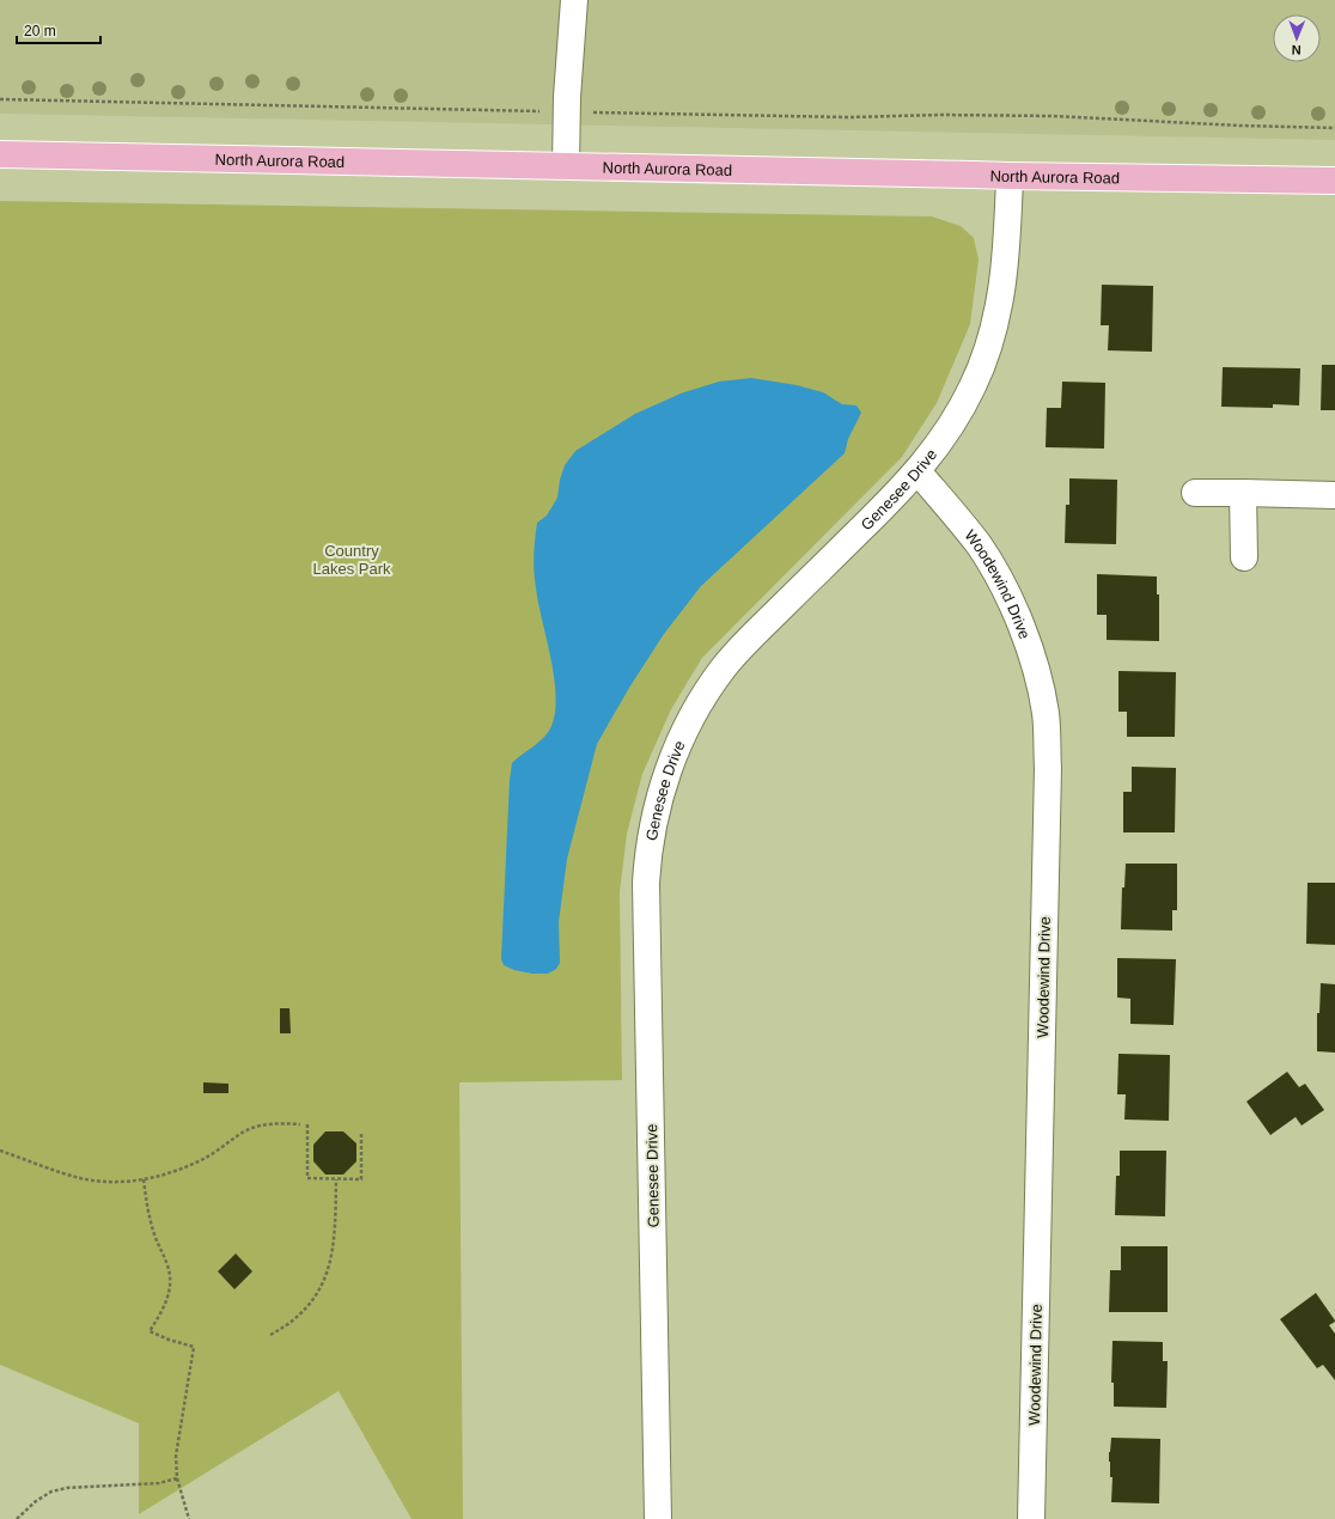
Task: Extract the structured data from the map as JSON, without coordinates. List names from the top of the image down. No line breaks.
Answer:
{"streets":{"main road":["North Aurora Road"],"street":["Genesee Drive","Woodewind Drive"]},"crossings":[["North Aurora Road","Genesee Drive"],["Genesee Drive","Woodewind Drive"]],"parks":["Country Lakes Park"],"scale_bar":"20 m","north":"bottom"}
